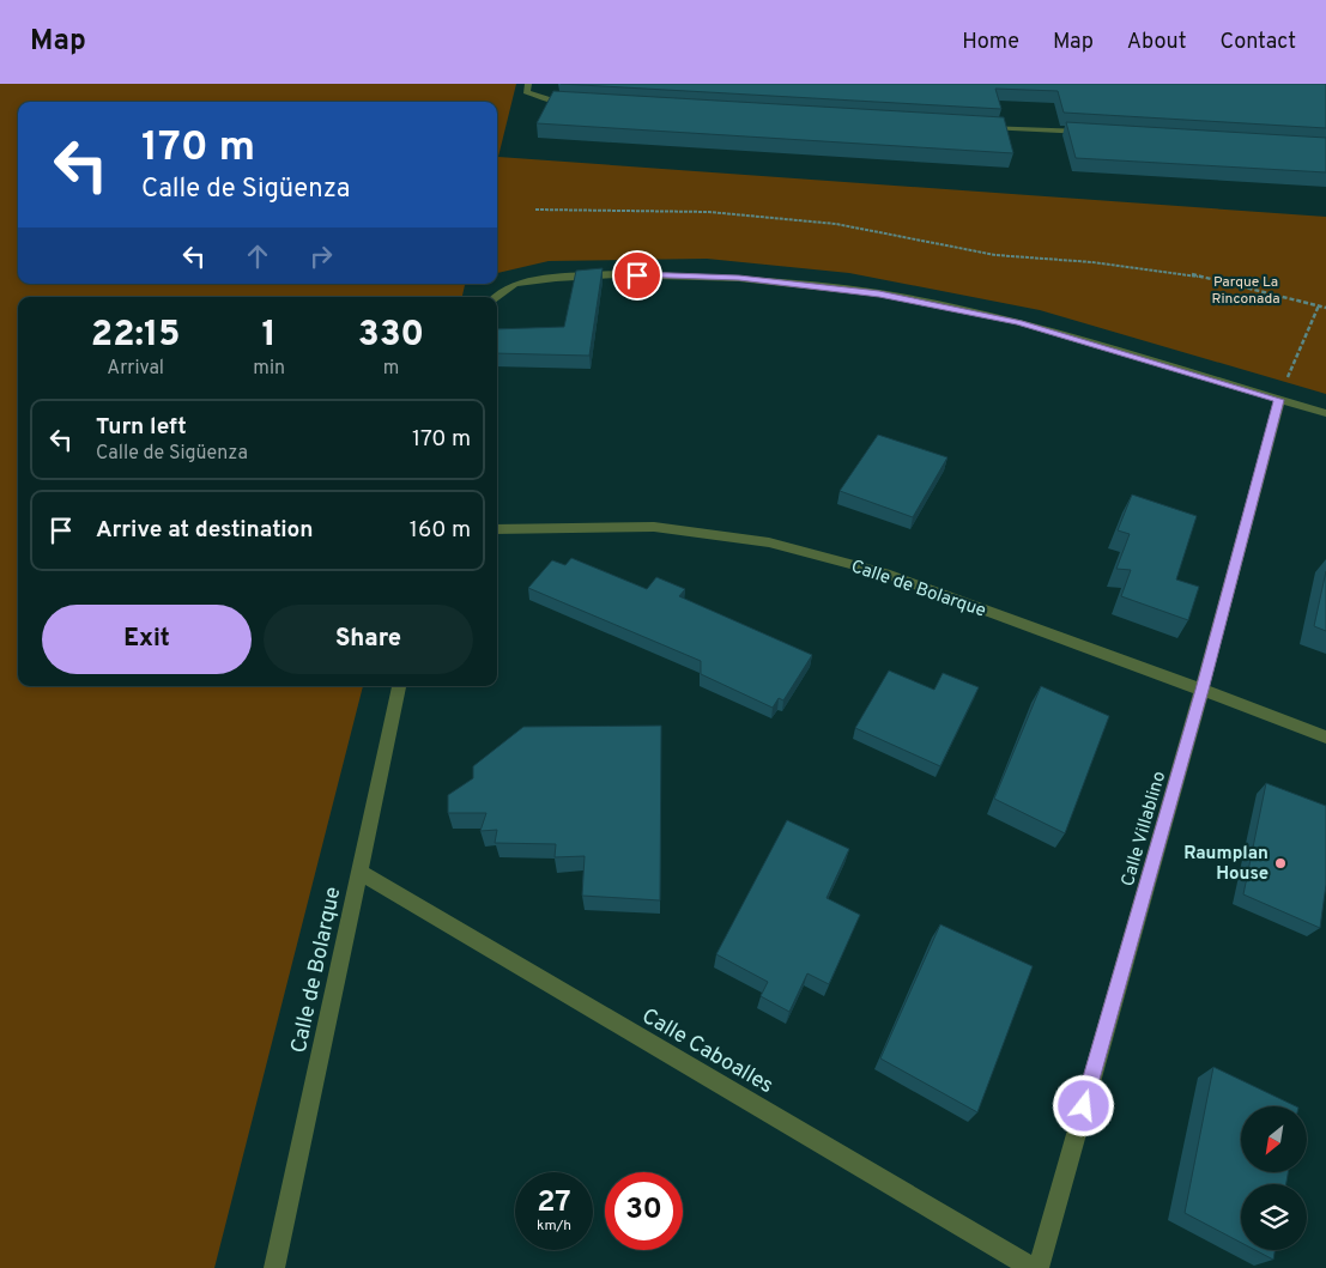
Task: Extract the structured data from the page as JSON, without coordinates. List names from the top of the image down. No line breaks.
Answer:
{"streets":{"street":["Calle de Bolarque","Calle Villablino","Calle Caboalles"]},"crossings":[["Calle de Bolarque","Calle Villablino"],["Calle de Bolarque","Calle Caboalles"]],"parks":["Parque La Rinconada"],"places":["Raumplan House"],"north":"bottom left","page":{"header":"Map","nav":["Home","Map","About","Contact"],"turn":["170 m","Calle de Sigüenza"],"eta":["22:15","Arrival","1","min","330","m"],"list":[{"name":"Turn left","note":"Calle de Sigüenza","value":"170 m"},{"name":"Arrive at destination","value":"160 m"}],"buttons":["Exit","Share"],"speed":"27 km/h","limit":"30"}}
